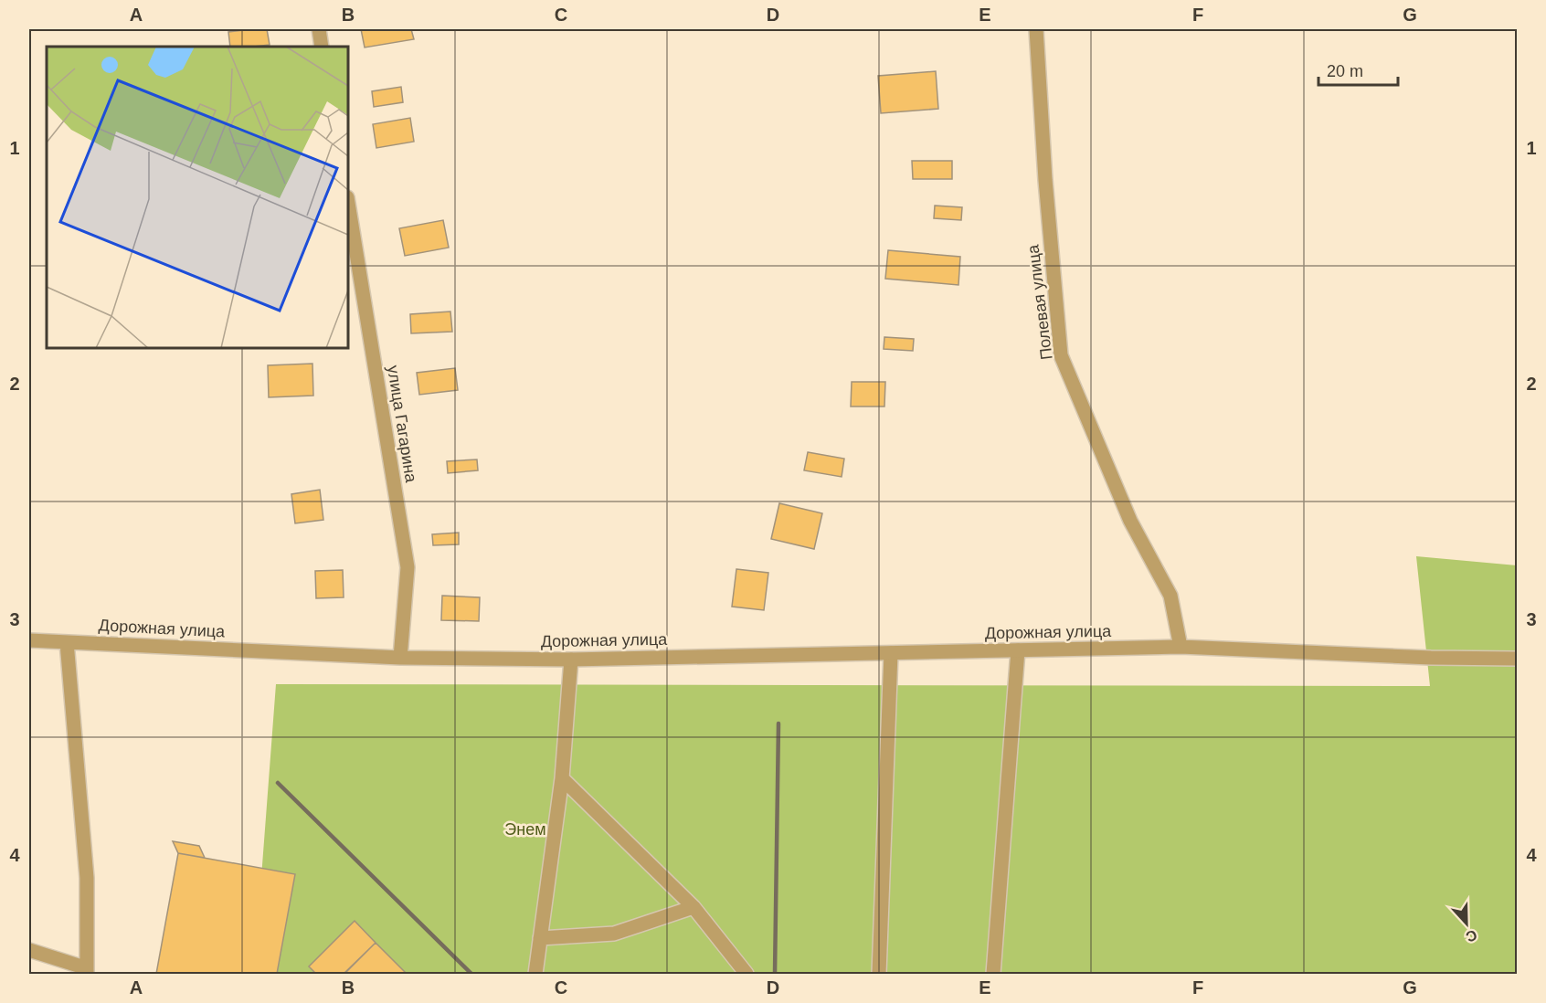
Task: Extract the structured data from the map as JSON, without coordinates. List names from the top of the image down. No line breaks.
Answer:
{"streets":{"street":["Полевая улица","улица Гагарина","Дорожная улица"]},"crossings":[["Полевая улица","Дорожная улица"],["улица Гагарина","Дорожная улица"]],"parks":["Энем"],"scale_bar":"20 m","north":"bottom","grid":{"columns":["A","B","C","D","E","F","G"],"rows":["1","2","3","4"]}}
